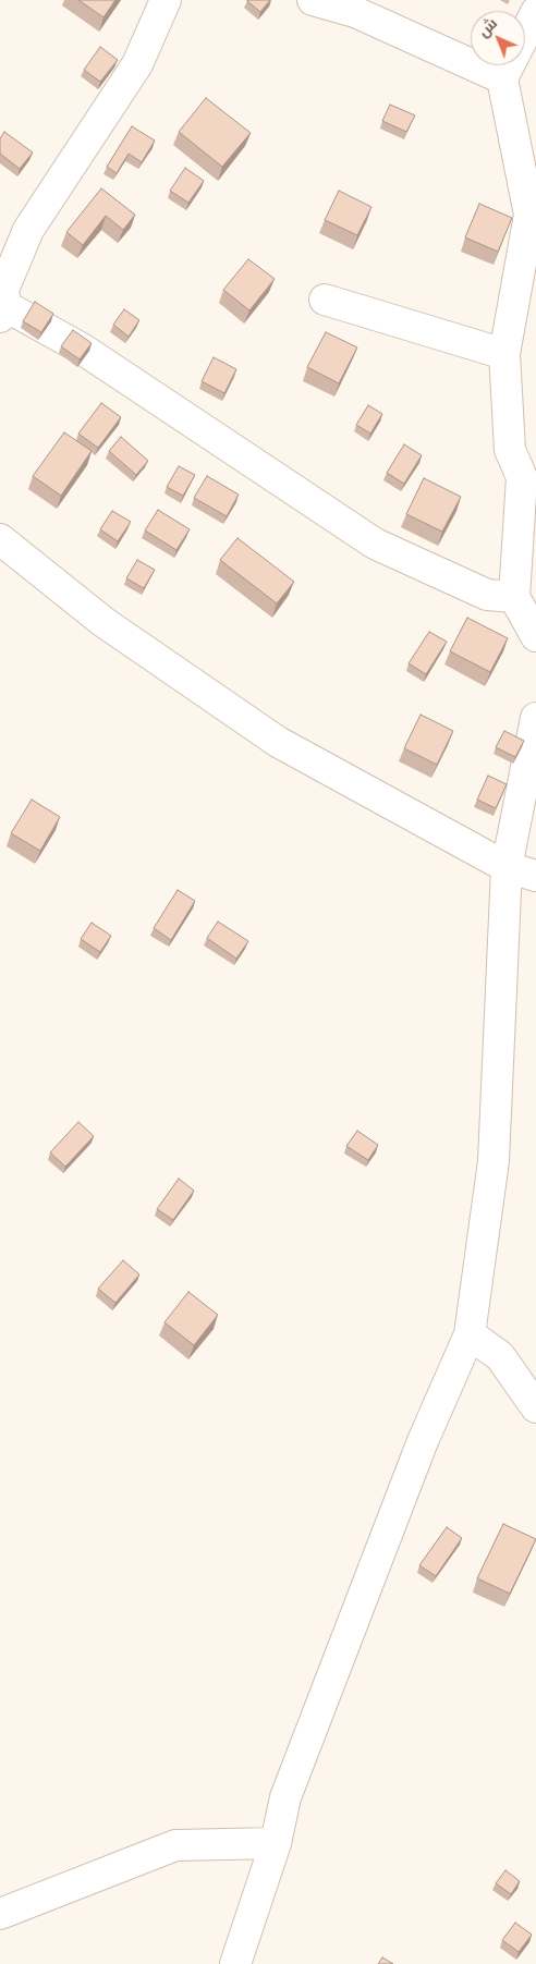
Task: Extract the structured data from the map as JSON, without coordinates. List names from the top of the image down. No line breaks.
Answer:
{"north":"top left"}
